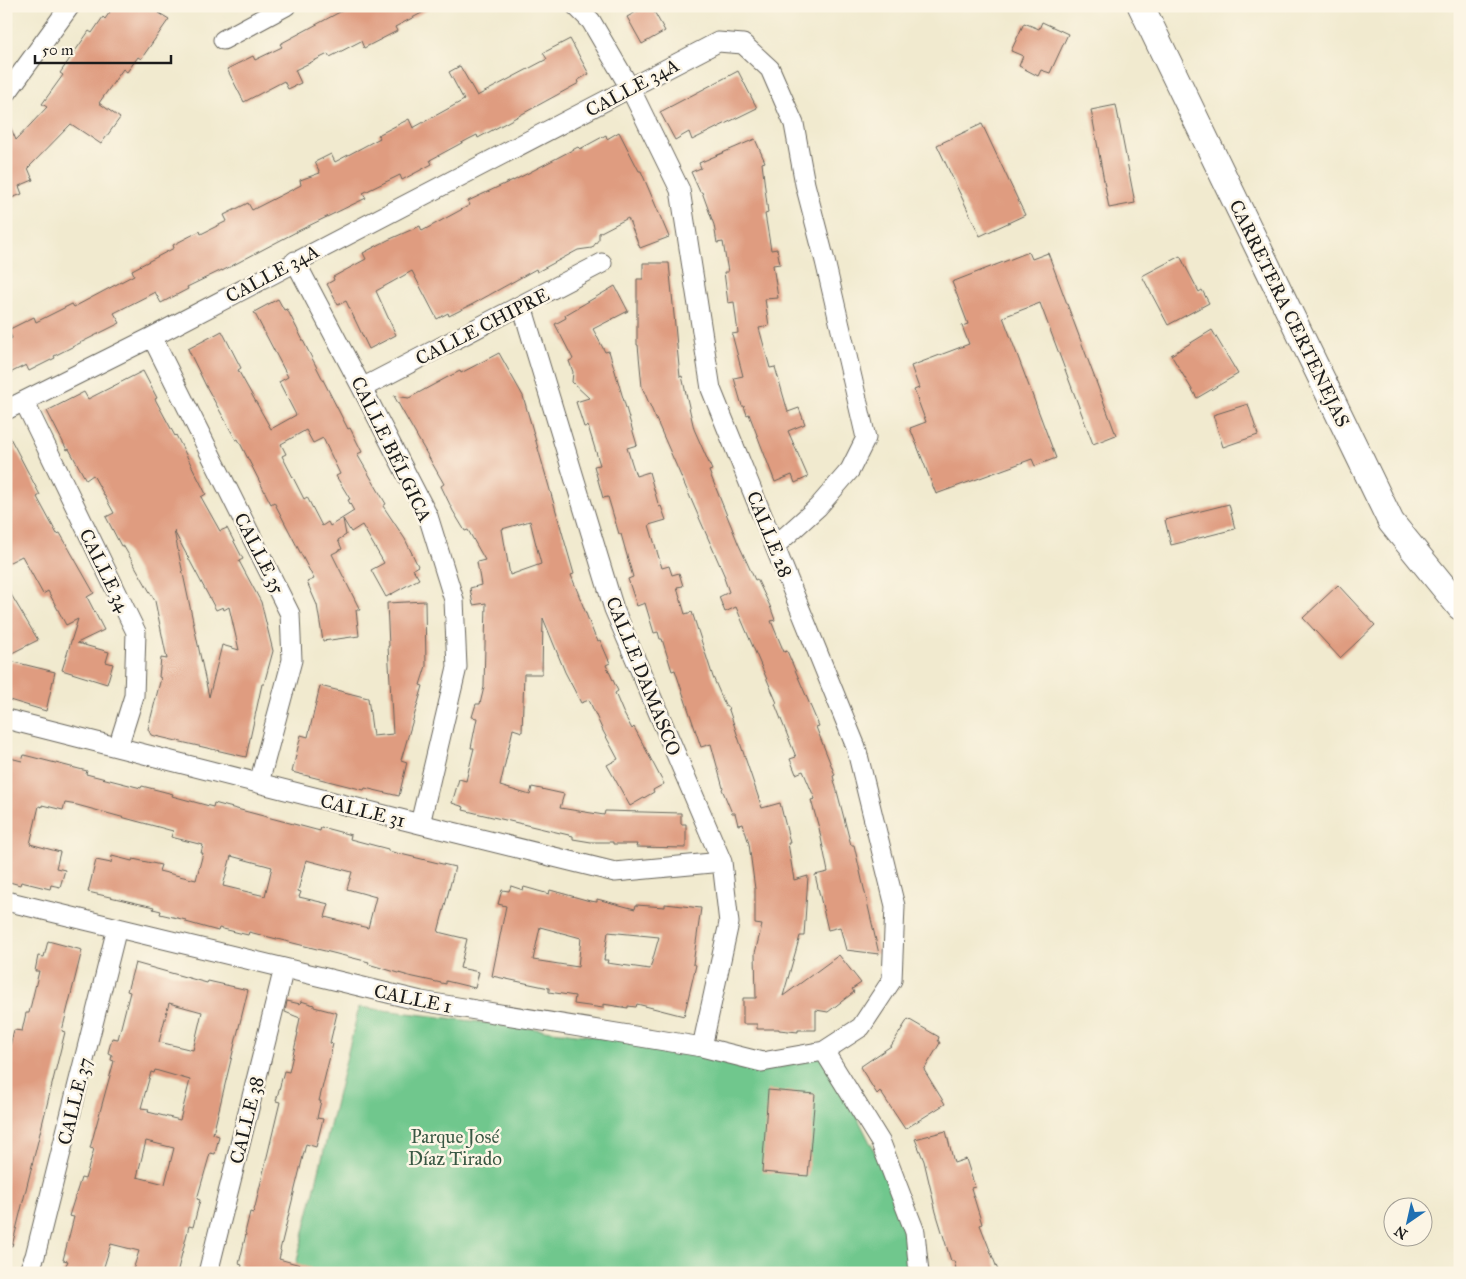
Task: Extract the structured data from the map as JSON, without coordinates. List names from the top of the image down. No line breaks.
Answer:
{"streets":{"main road":["CARRETERA CERTENEJAS"],"street":["CALLE 34A","CALLE CHIPRE","CALLE BÉLGICA","CALLE 28","CALLE 35","CALLE 34","CALLE DAMASCO","CALLE 31","CALLE 1","CALLE 37","CALLE 38"]},"crossings":[["CALLE 34A","CALLE BÉLGICA"],["CALLE 34A","CALLE 28"],["CALLE 34A","CALLE 35"],["CALLE 34A","CALLE 34"],["CALLE CHIPRE","CALLE BÉLGICA"],["CALLE CHIPRE","CALLE DAMASCO"],["CALLE BÉLGICA","CALLE 31"],["CALLE 28","CALLE 1"],["CALLE 35","CALLE 31"],["CALLE 34","CALLE 31"],["CALLE DAMASCO","CALLE 31"],["CALLE DAMASCO","CALLE 1"],["CALLE 1","CALLE 37"],["CALLE 1","CALLE 38"]],"parks":["Parque José Díaz Tirado"],"scale_bar":"50 m","north":"bottom left"}
